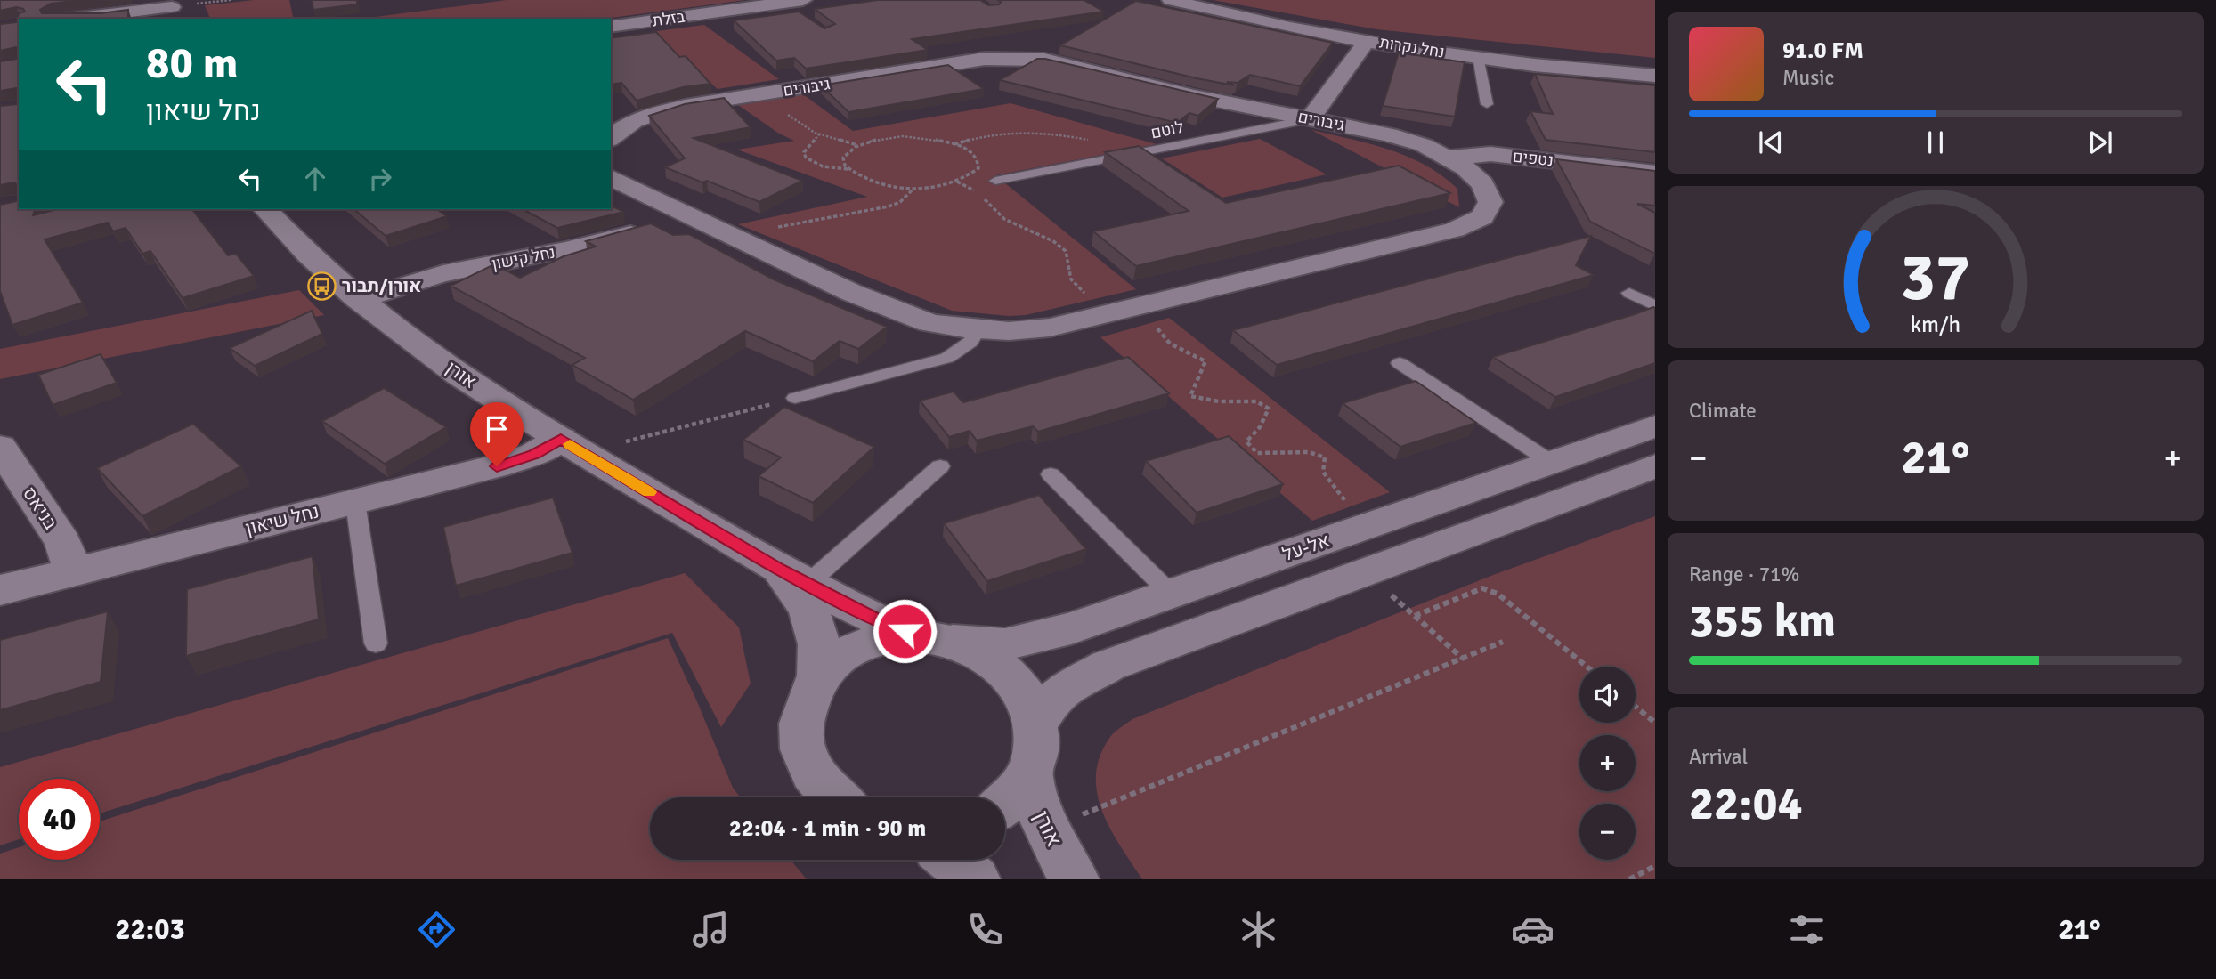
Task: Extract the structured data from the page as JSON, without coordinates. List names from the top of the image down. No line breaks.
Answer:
{"streets":{"street":["בזלת","נחל נקרות","גיבורים","נטפים","נחל קישון","אורן","בניאס","נחל שיאון","אל-על"],"lane":["לוטם"]},"crossings":[["גיבורים","לוטם"],["גיבורים","נטפים"],["גיבורים","נחל קישון"],["נחל קישון","אורן"],["אורן","נחל שיאון"],["אורן","אל-על"],["בניאס","נחל שיאון"]],"places":{"bus stop":["אורן/תבור"]},"page":{"turn":["80 m","נחל שיאון"],"song":["91.0 FM","Music"],"tile":["Climate",["Range · 71%","355 km"],["Arrival","22:04"]],"heat":["−","21°","+"],"map_buttons":["+","−"],"limit":"40","trip":"22:04 · 1 min · 90 m","tabs":["22:03","21°"],"gauge":["37","km/h"]}}
